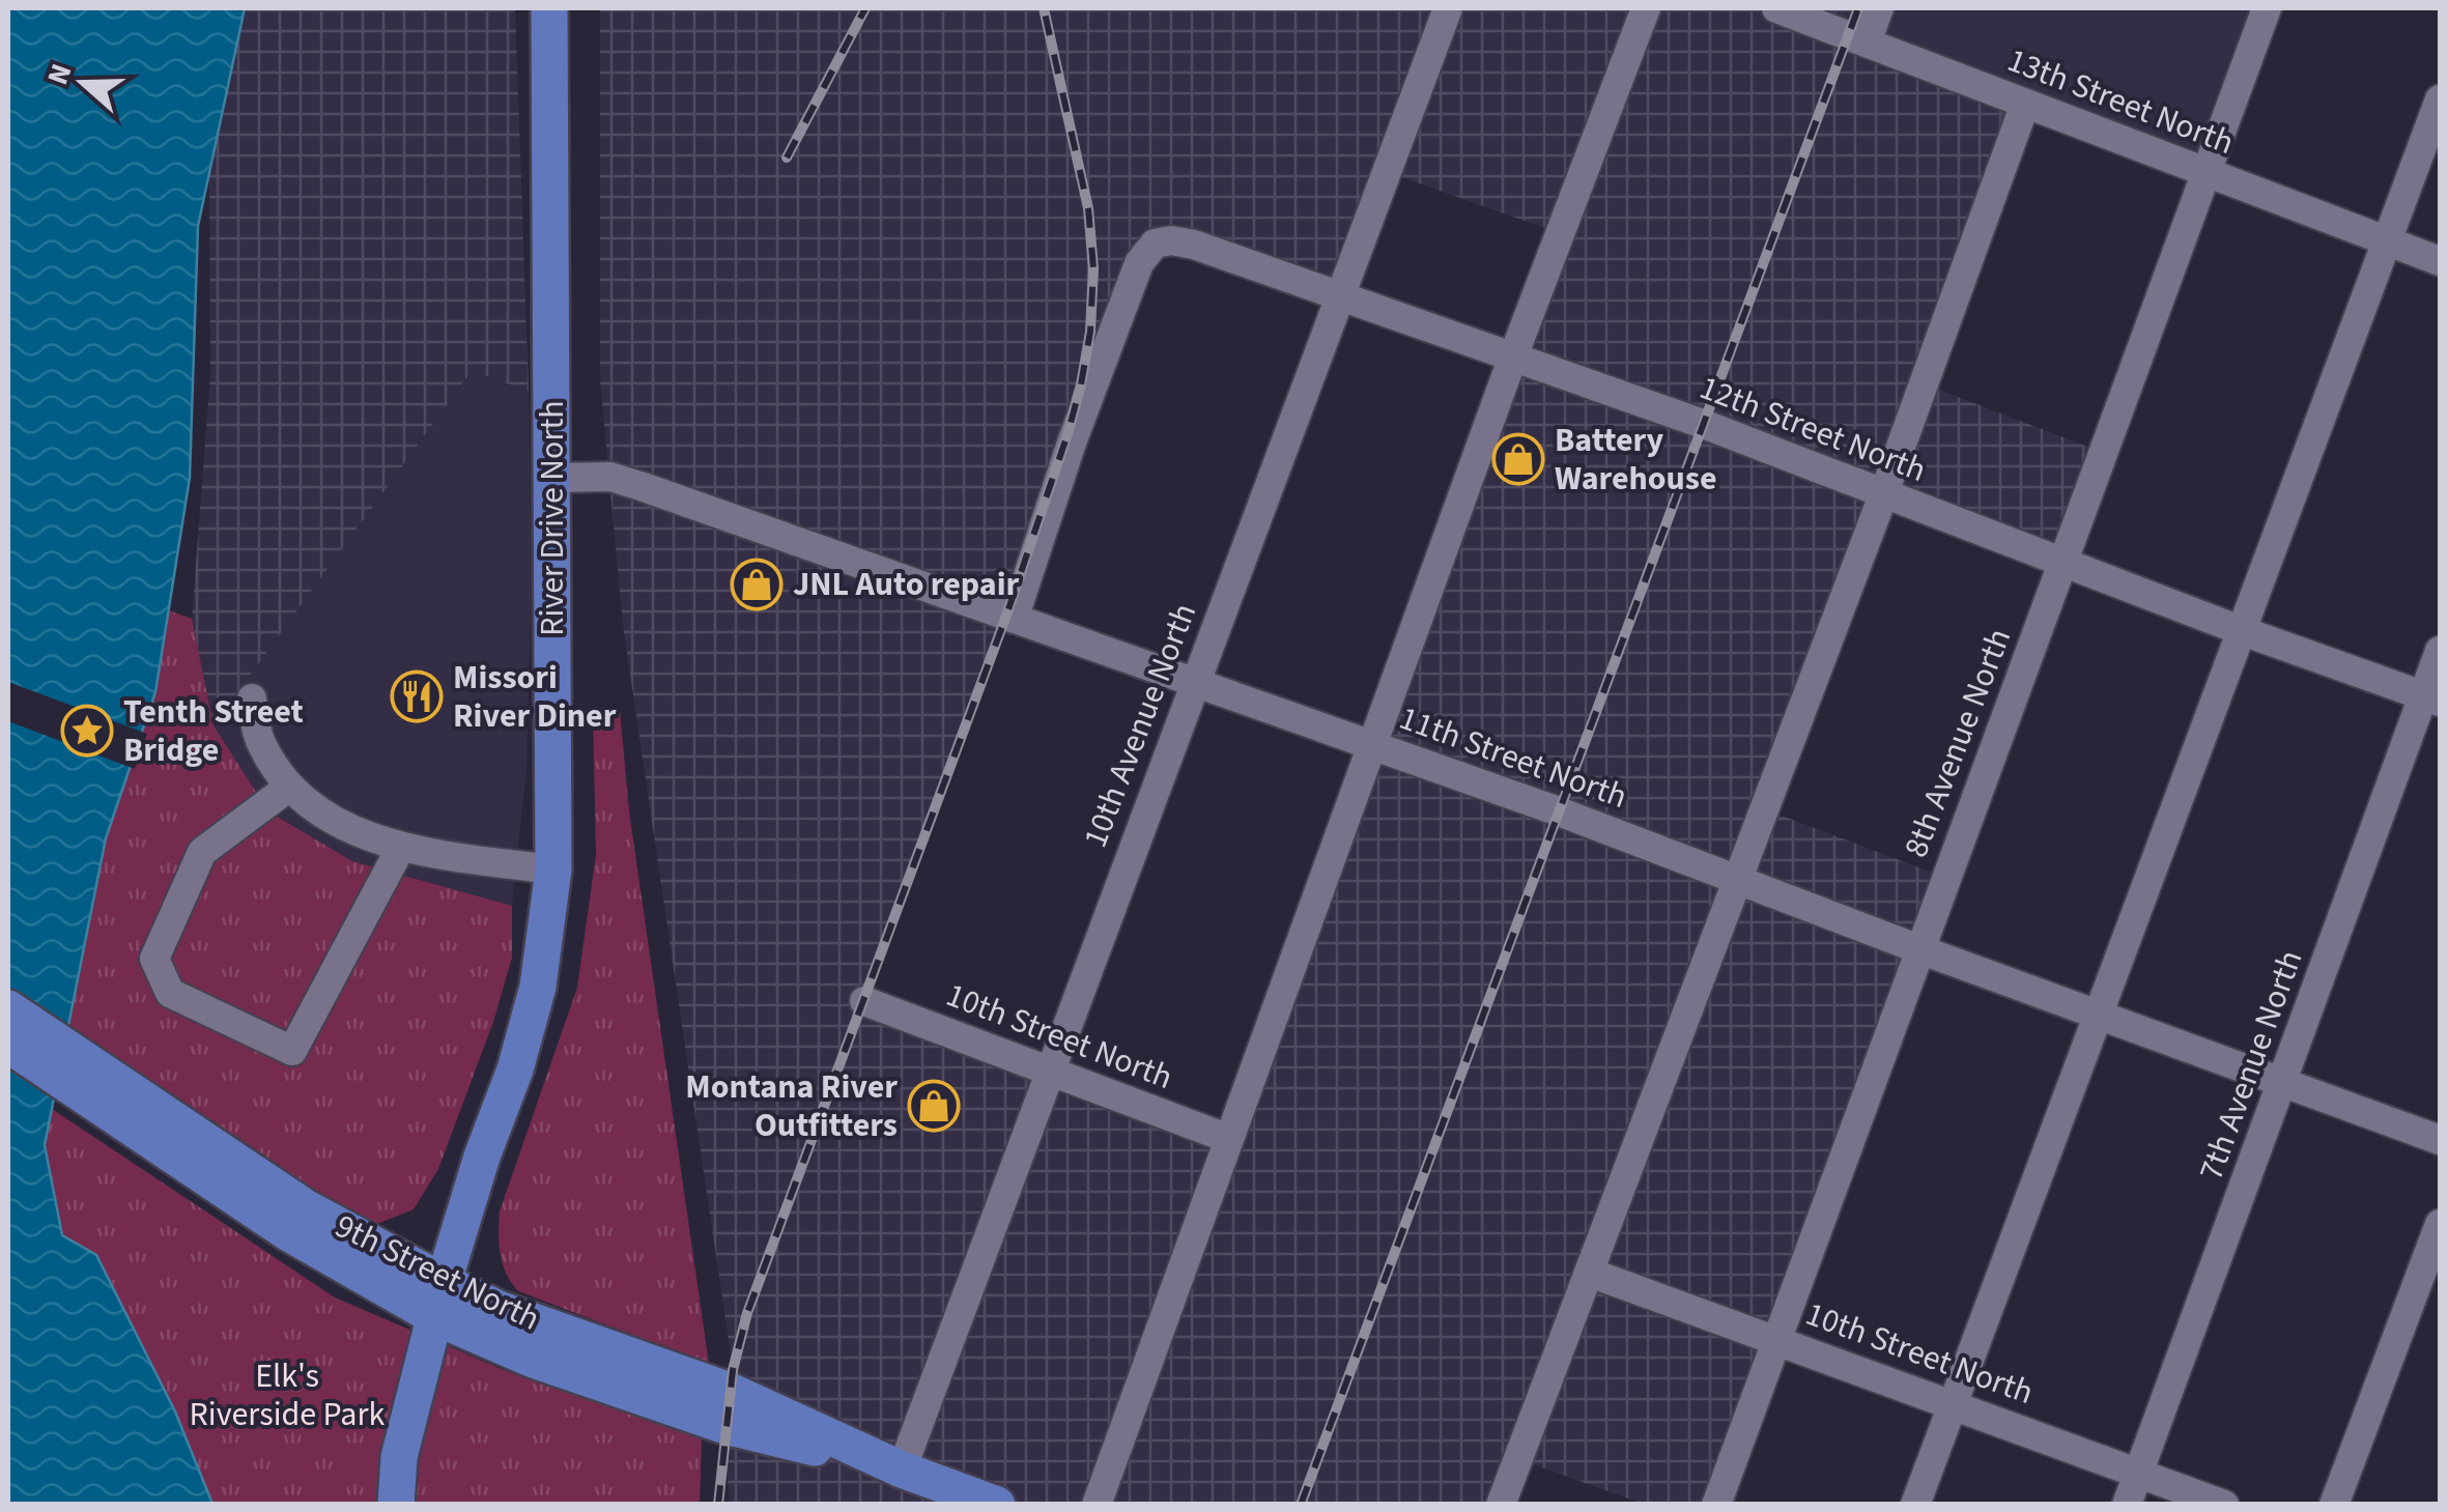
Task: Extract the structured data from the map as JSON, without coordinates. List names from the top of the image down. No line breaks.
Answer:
{"streets":{"main road":["River Drive North","9th Street North"],"street":["13th Street North","12th Street North","10th Avenue North","8th Avenue North","11th Street North","10th Street North","7th Avenue North"]},"crossings":[["13th Street North","8th Avenue North"],["12th Street North","10th Avenue North"],["12th Street North","8th Avenue North"],["12th Street North","11th Street North"],["12th Street North","7th Avenue North"],["River Drive North","11th Street North"],["River Drive North","9th Street North"],["10th Avenue North","11th Street North"],["10th Avenue North","10th Street North"],["10th Avenue North","9th Street North"],["8th Avenue North","11th Street North"],["8th Avenue North","10th Street North"],["11th Street North","7th Avenue North"],["10th Street North","7th Avenue North"]],"parks":["Elk's Riverside Park"],"places":{"shop":["Battery Warehouse","JNL Auto repair","Montana River Outfitters"],"restaurant":["Missori River Diner"],"place":["Tenth Street Bridge"]},"north":"left"}
